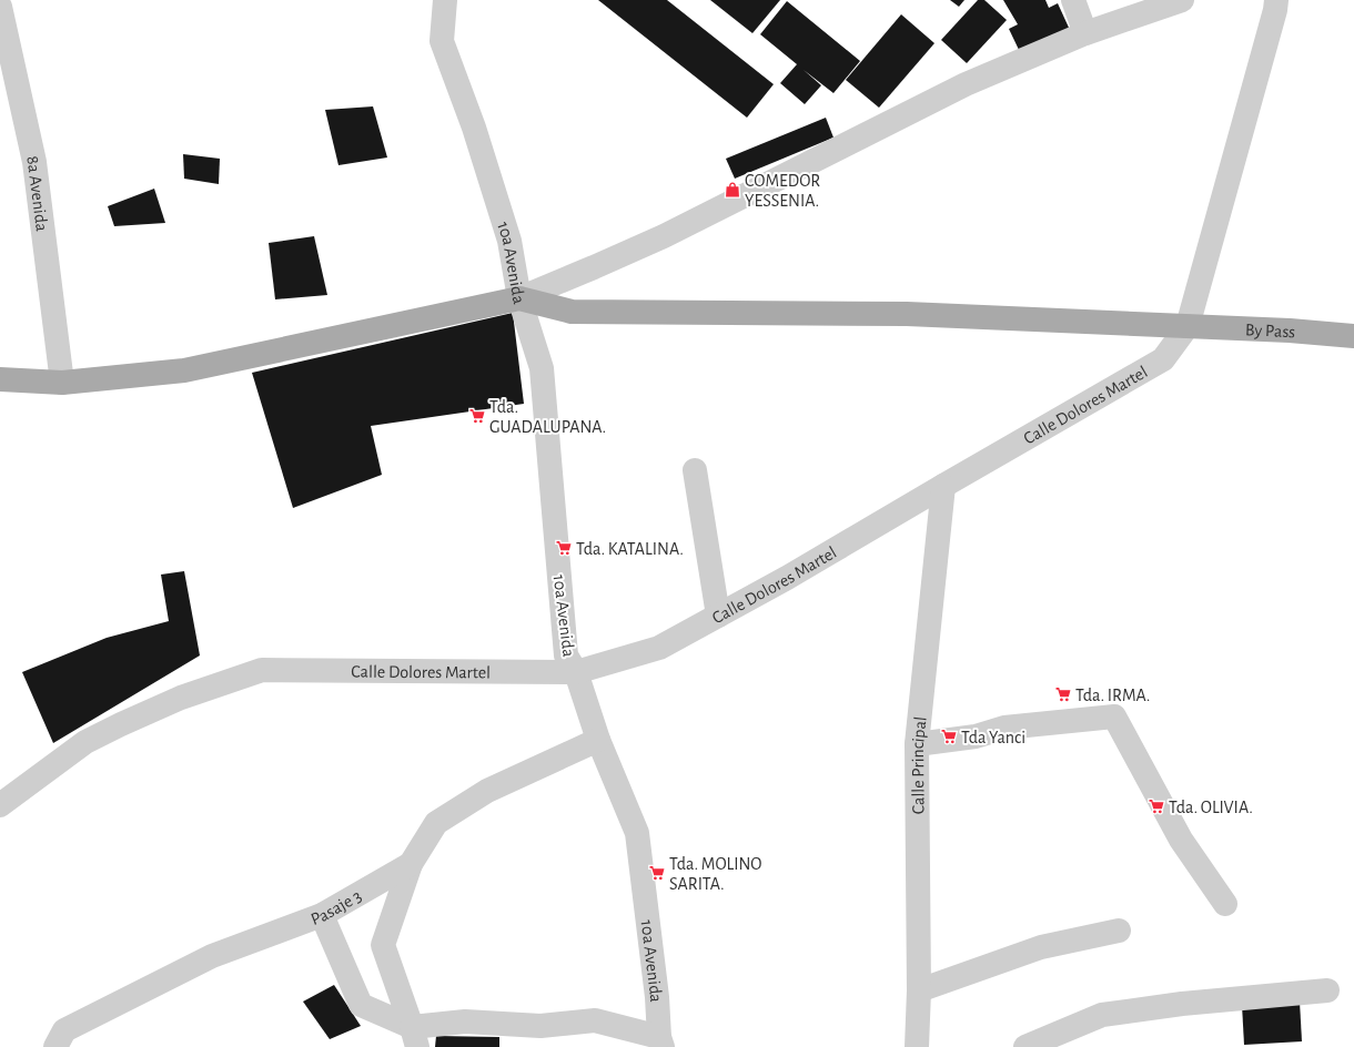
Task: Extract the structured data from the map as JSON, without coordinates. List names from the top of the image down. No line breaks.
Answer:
{"streets":{"main road":["By Pass"],"street":["8a Avenida","10a Avenida","Calle Dolores Martel","Calle Principal","Pasaje 3"]},"crossings":[["10a Avenida","By Pass"],["10a Avenida","Calle Dolores Martel"],["10a Avenida","Pasaje 3"],["By Pass","Calle Dolores Martel"],["Calle Dolores Martel","Calle Principal"]],"places":{"shop":["COMEDOR YESSENIA."],"supermarket":["Tda. GUADALUPANA.","Tda. KATALINA.","Tda. IRMA.","Tda Yanci","Tda. OLIVIA.","Tda. MOLINO SARITA."]}}
